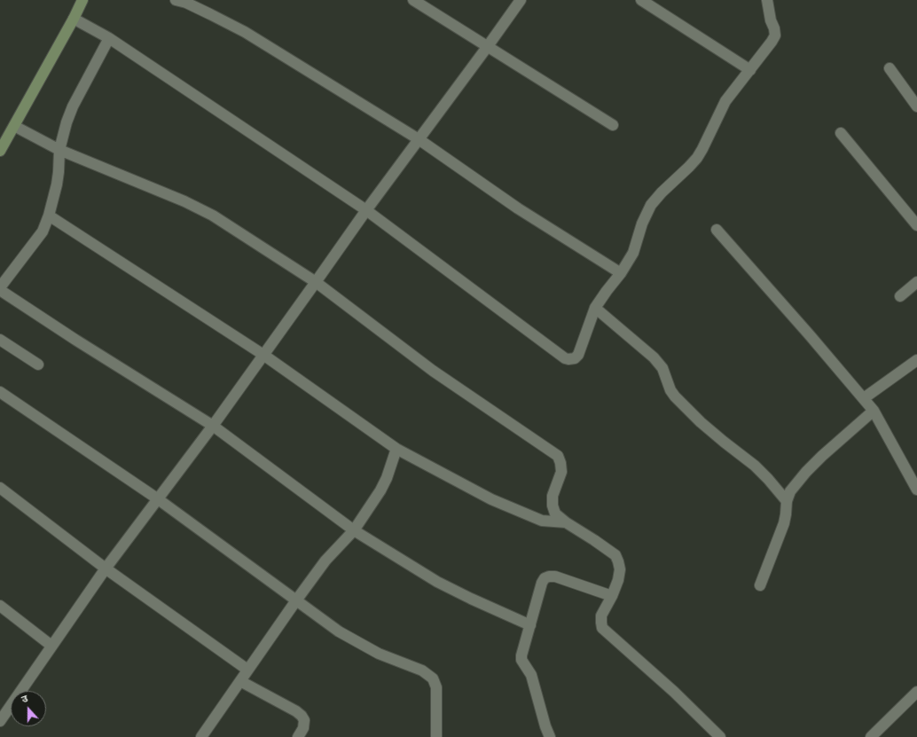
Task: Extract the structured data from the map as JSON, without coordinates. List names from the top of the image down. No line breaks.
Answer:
{"north":"top"}
